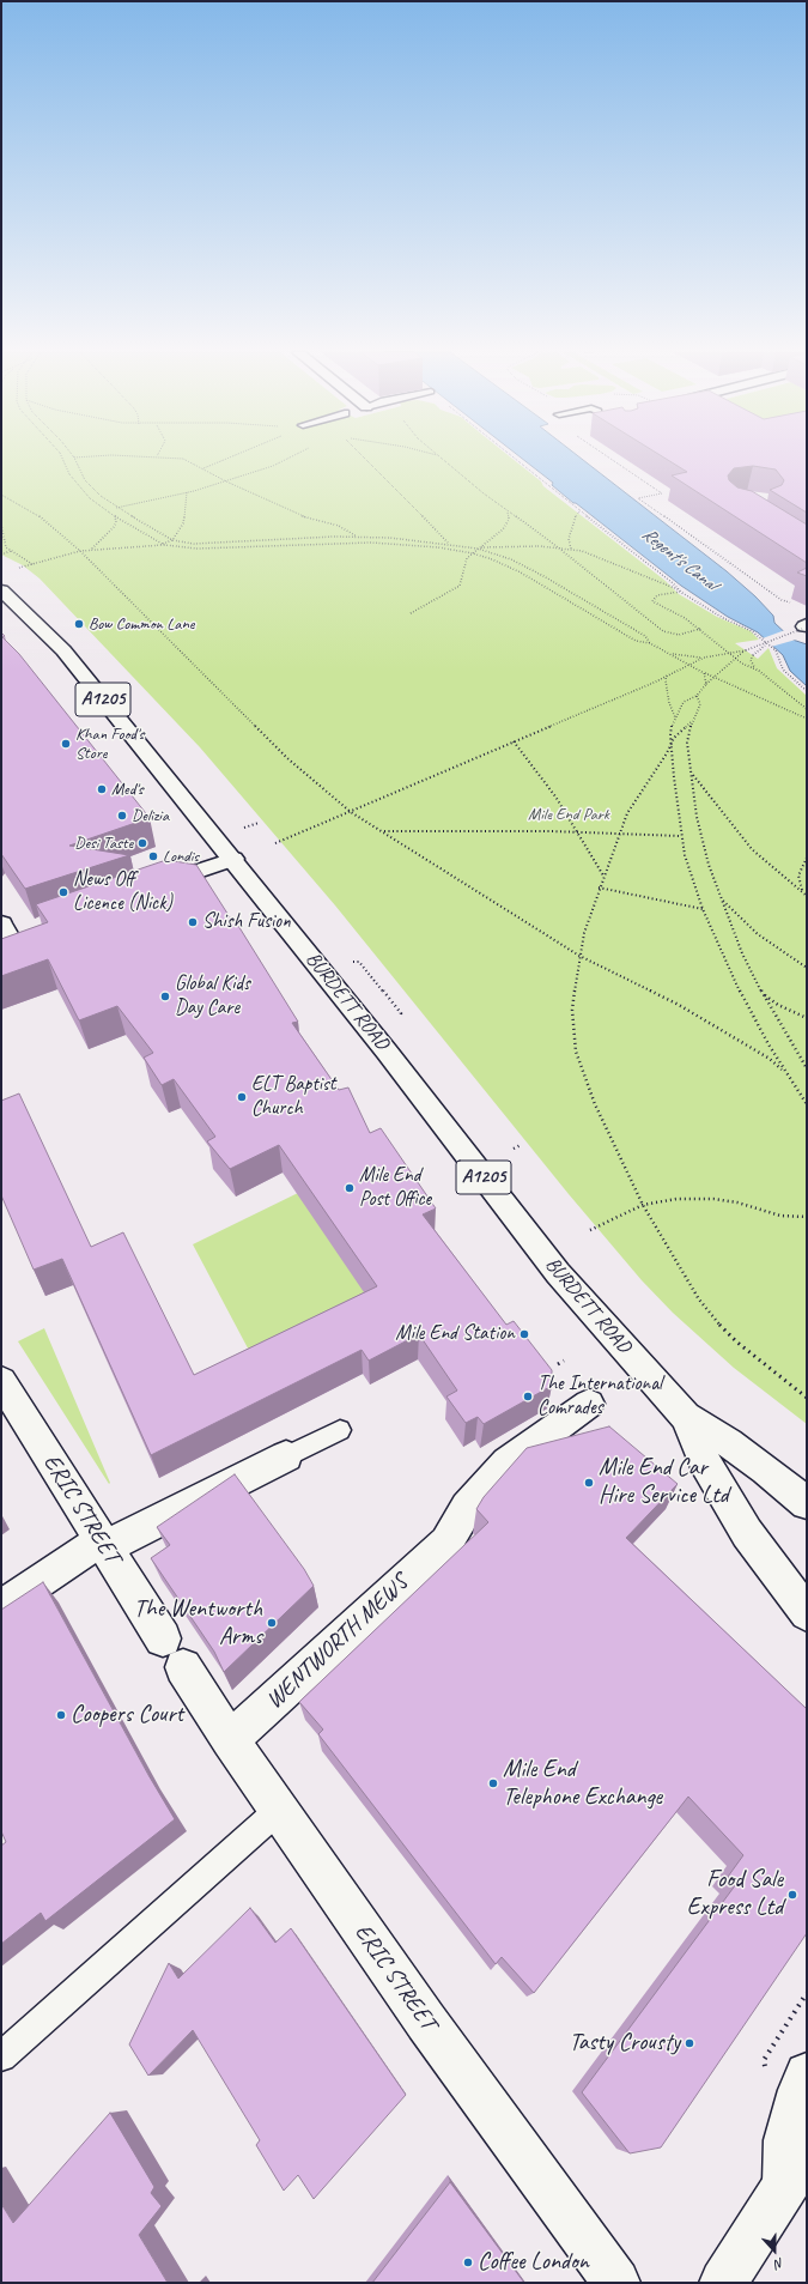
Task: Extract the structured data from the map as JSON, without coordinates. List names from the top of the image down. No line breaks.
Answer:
{"streets":{"main road":["A1205","BURDETT ROAD","ERIC STREET","WENTWORTH MEWS"]},"crossings":[["ERIC STREET","WENTWORTH MEWS"]],"water":["Regent's Canal"],"parks":["Mile End Park"],"places":["Bow Common Lane","Khan Food's Store","Med's","Delizia","Desi Taste","Londis","News Off Licence (Nick)","Shish Fusion","Global Kids Day Care","ELT Baptist Church","Mile End Post Office","Mile End Station","The International Comrades","Mile End Car Hire Service Ltd","The Wentworth Arms","Coopers Court","Mile End Telephone Exchange","Food Sale Express Ltd","Tasty Crousty","Coffee London"],"north":"bottom"}
